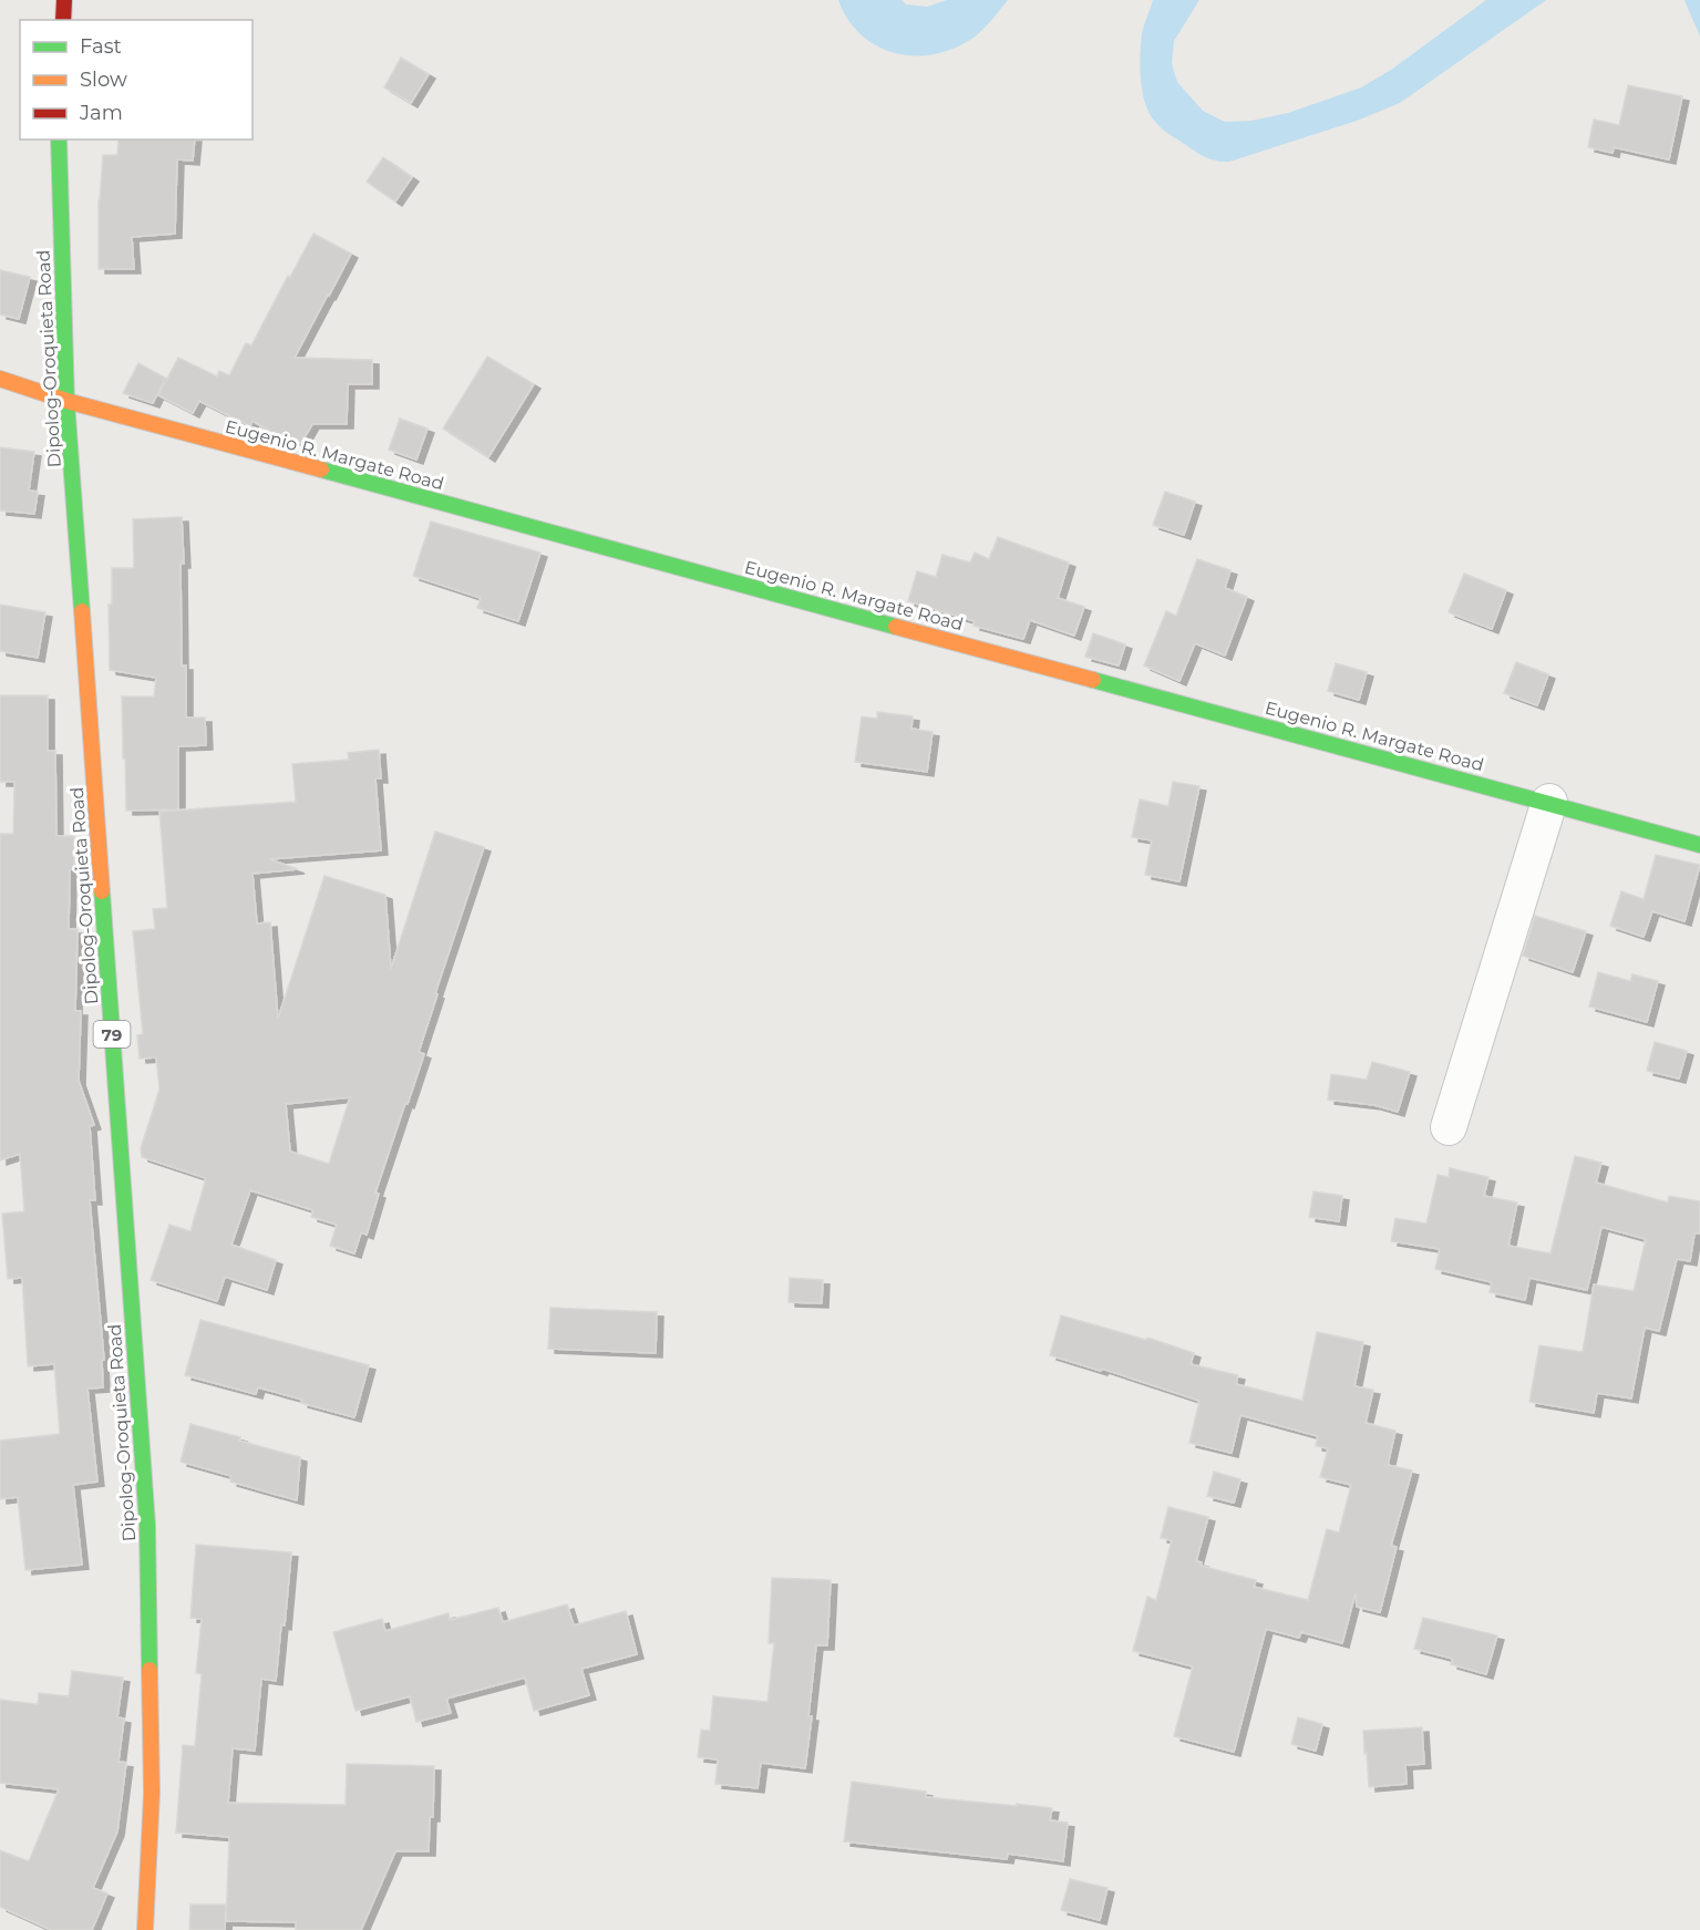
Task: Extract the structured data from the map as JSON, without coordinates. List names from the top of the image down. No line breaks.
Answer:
{"streets":{"main road":["Dipolog-Oroquieta Road","Eugenio R. Margate Road","79"]},"crossings":[["Dipolog-Oroquieta Road","Eugenio R. Margate Road"]],"legend":["Fast","Slow","Jam"]}
